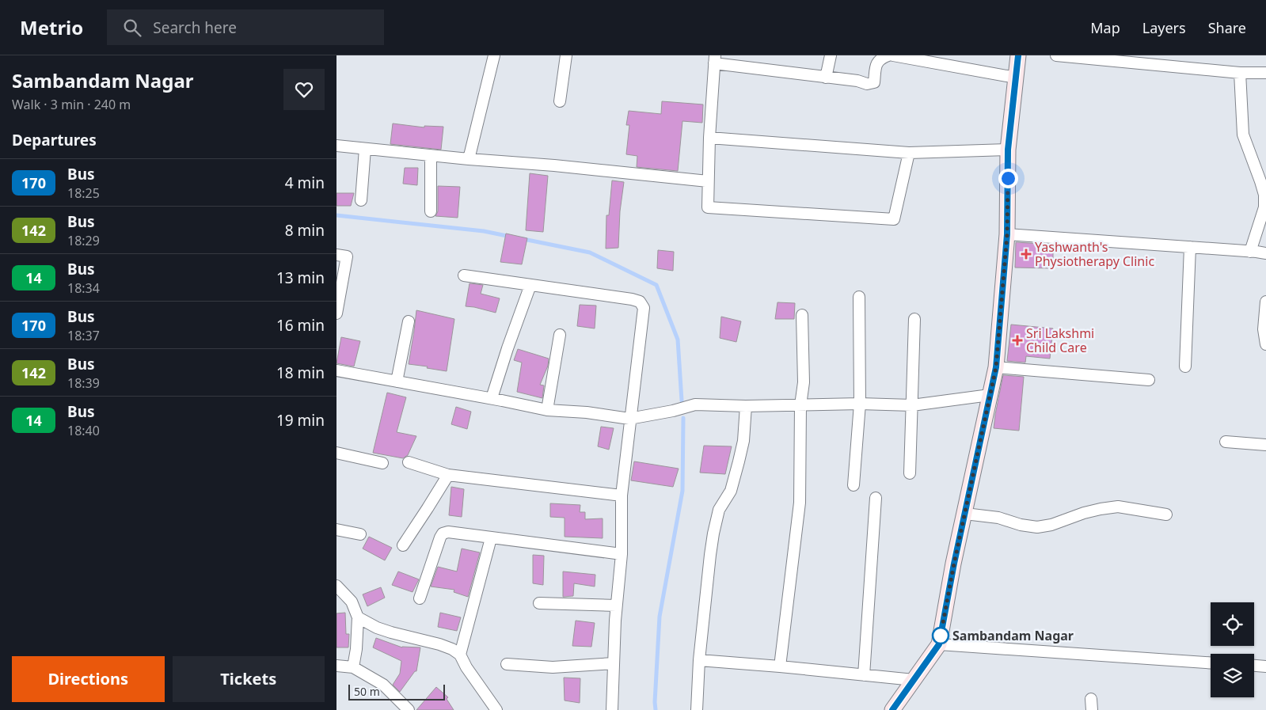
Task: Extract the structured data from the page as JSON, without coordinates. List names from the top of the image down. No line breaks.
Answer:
{"places":{"health":["Yashwanth's Physiotherapy Clinic","Sri Lakshmi Child Care"],"other":["Sambandam Nagar"]},"lines":["bus line 170"],"scale_bar":"50 m","page":{"header":"Metrio","search":"Search here","nav":["Map","Layers","Share"],"heading":[["Sambandam Nagar","Walk · 3 min · 240 m"],"Departures"],"list":[{"mark":"170","name":"Bus","note":"18:25","value":"4 min"},{"mark":"142","name":"Bus","note":"18:29","value":"8 min"},{"mark":"14","name":"Bus","note":"18:34","value":"13 min"},{"mark":"170","name":"Bus","note":"18:37","value":"16 min"},{"mark":"142","name":"Bus","note":"18:39","value":"18 min"},{"mark":"14","name":"Bus","note":"18:40","value":"19 min"}],"buttons":["Directions","Tickets"],"scale":"50 m"}}
